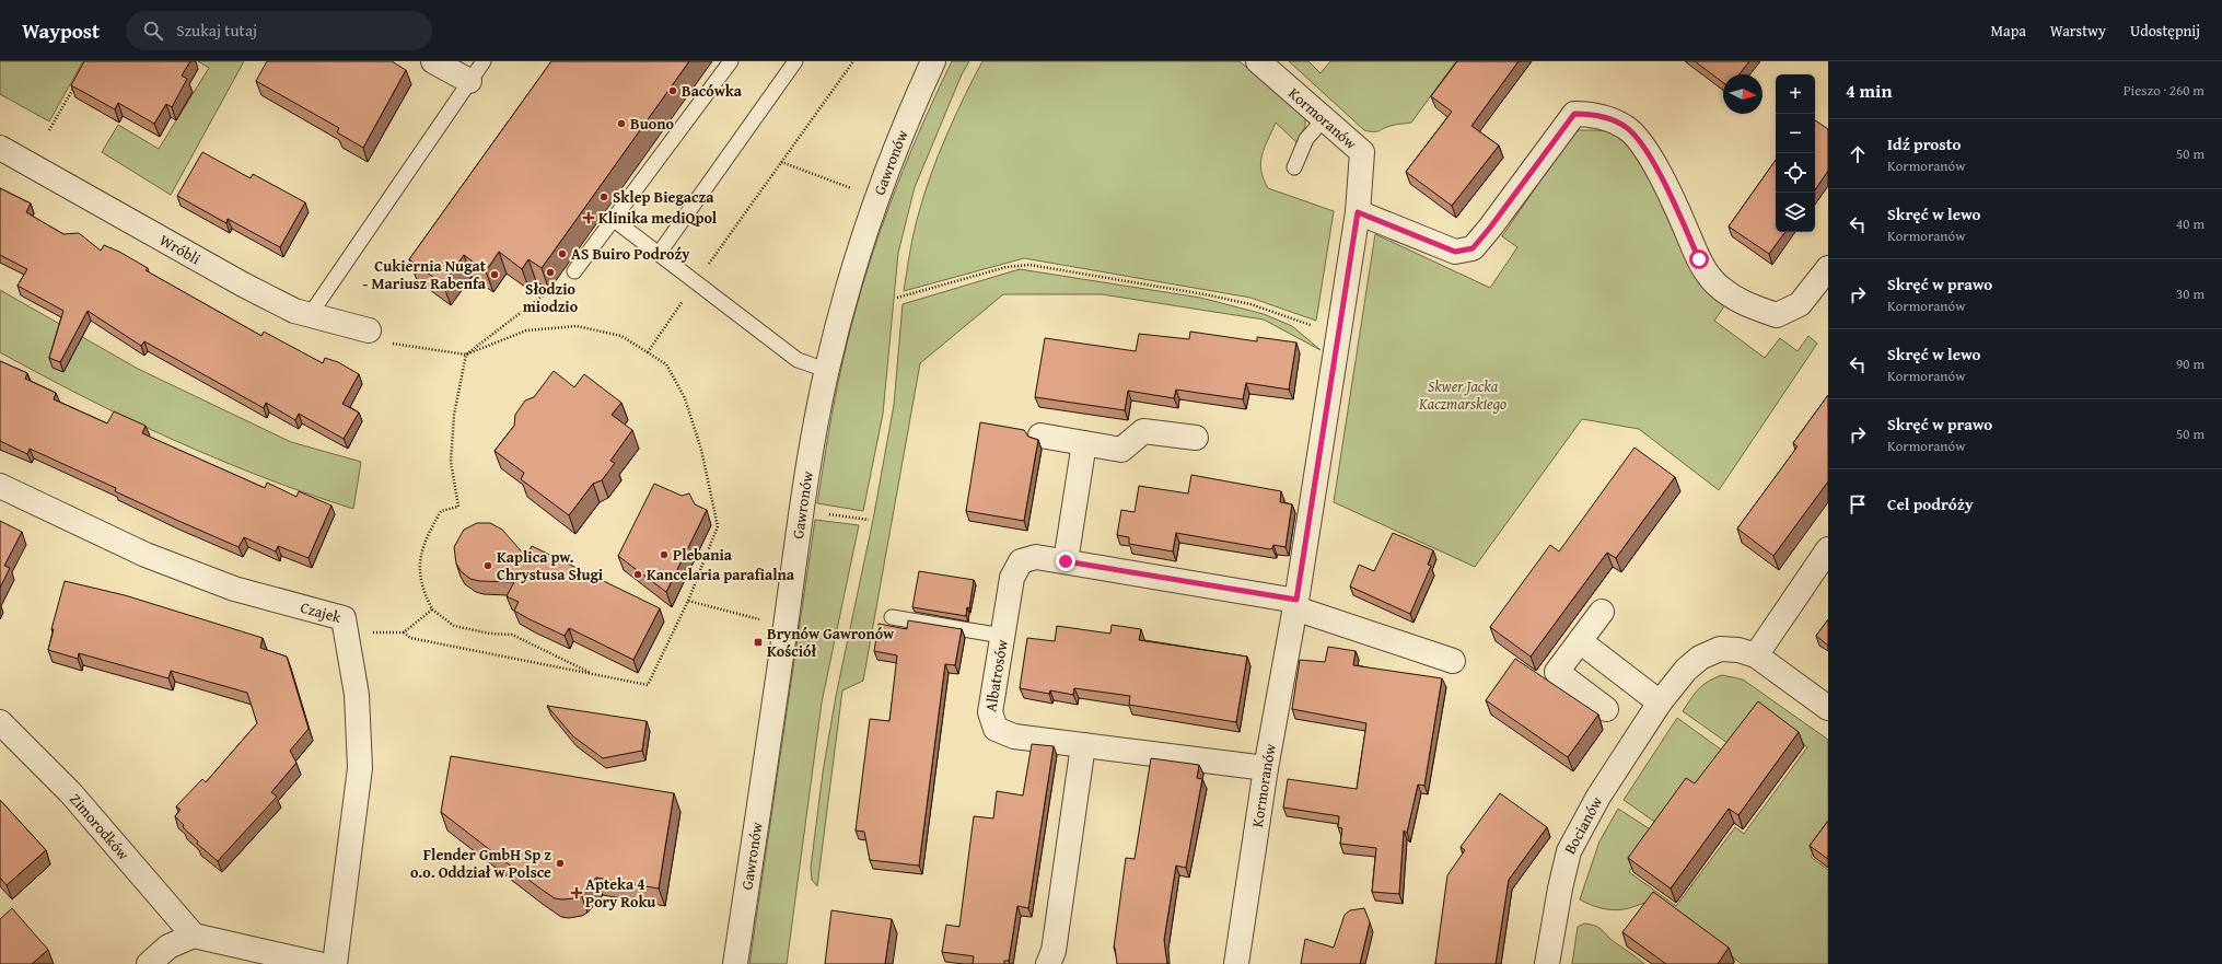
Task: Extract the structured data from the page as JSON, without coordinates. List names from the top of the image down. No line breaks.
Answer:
{"streets":{"street":["Kormoranów","Gawronów","Wróbli","Czajek","Albatrosów","Zimorodków","Bocianów"]},"crossings":[["Kormoranów","Albatrosów"]],"parks":["Skwer Jacka Kaczmarskiego"],"places":{"other":["Bacówka","Buono","Sklep Biegacza","AS Buiro Podroźy","Słodzio miodzio","Cukiernia Nugat - Mariusz Rabenfa","Plebania","Kaplica pw. Chrystusa Sługi","Kancelaria parafialna","Flender GmbH Sp z o.o. Oddział w Polsce"],"health":["Klinika mediQpol","Apteka 4 Pory Roku"],"transit":["Brynów Gawronów Kościół"]},"north":"right","page":{"header":"Waypost","search":"Szukaj tutaj","nav":["Mapa","Warstwy","Udostępnij"],"heading":["4 min","Pieszo · 260 m"],"map_buttons":["+","−"],"list":[["Idź prosto","Kormoranów","50 m"],["Skręć w lewo","Kormoranów","40 m"],["Skręć w prawo","Kormoranów","30 m"],["Skręć w lewo","Kormoranów","90 m"],["Skręć w prawo","Kormoranów","50 m"],"Cel podróży"]}}
